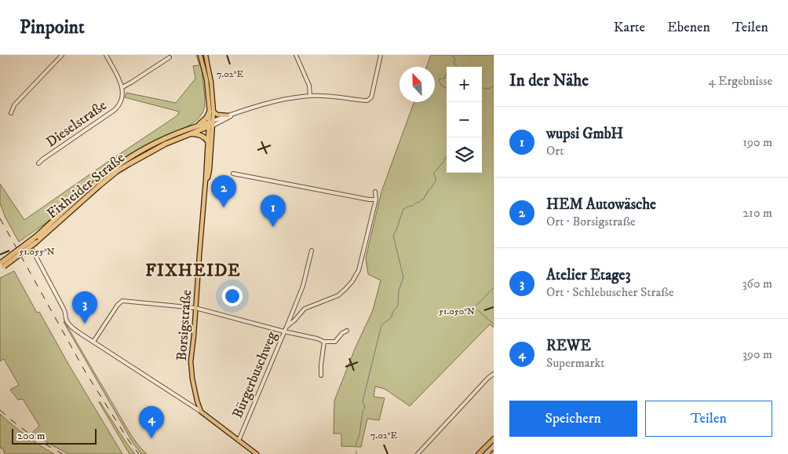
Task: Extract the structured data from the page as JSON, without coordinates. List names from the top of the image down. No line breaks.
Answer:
{"streets":{"highway":["Fixheider Straße"],"main road":["Borsigstraße"],"street":["Dieselstraße","Bürgerbuschweg"]},"districts":["FIXHEIDE"],"scale_bar":"200 m","north":"top","page":{"header":"Pinpoint","nav":["Karte","Ebenen","Teilen"],"heading":["In der Nähe","4 Ergebnisse"],"map_buttons":["+","−"],"list":[{"mark":"1","name":"wupsi GmbH","note":"Ort","value":"190 m"},{"mark":"2","name":"HEM Autowäsche","note":"Ort · Borsigstraße","value":"210 m"},{"mark":"3","name":"Atelier Etage3","note":"Ort · Schlebuscher Straße","value":"360 m"},{"mark":"4","name":"REWE","note":"Supermarkt","value":"390 m"}],"pins":["2","1","3","4"],"buttons":["Speichern","Teilen"],"scale":"200 m"},"coordinates":["7.02°E","51.055°N","51.050°N"]}
